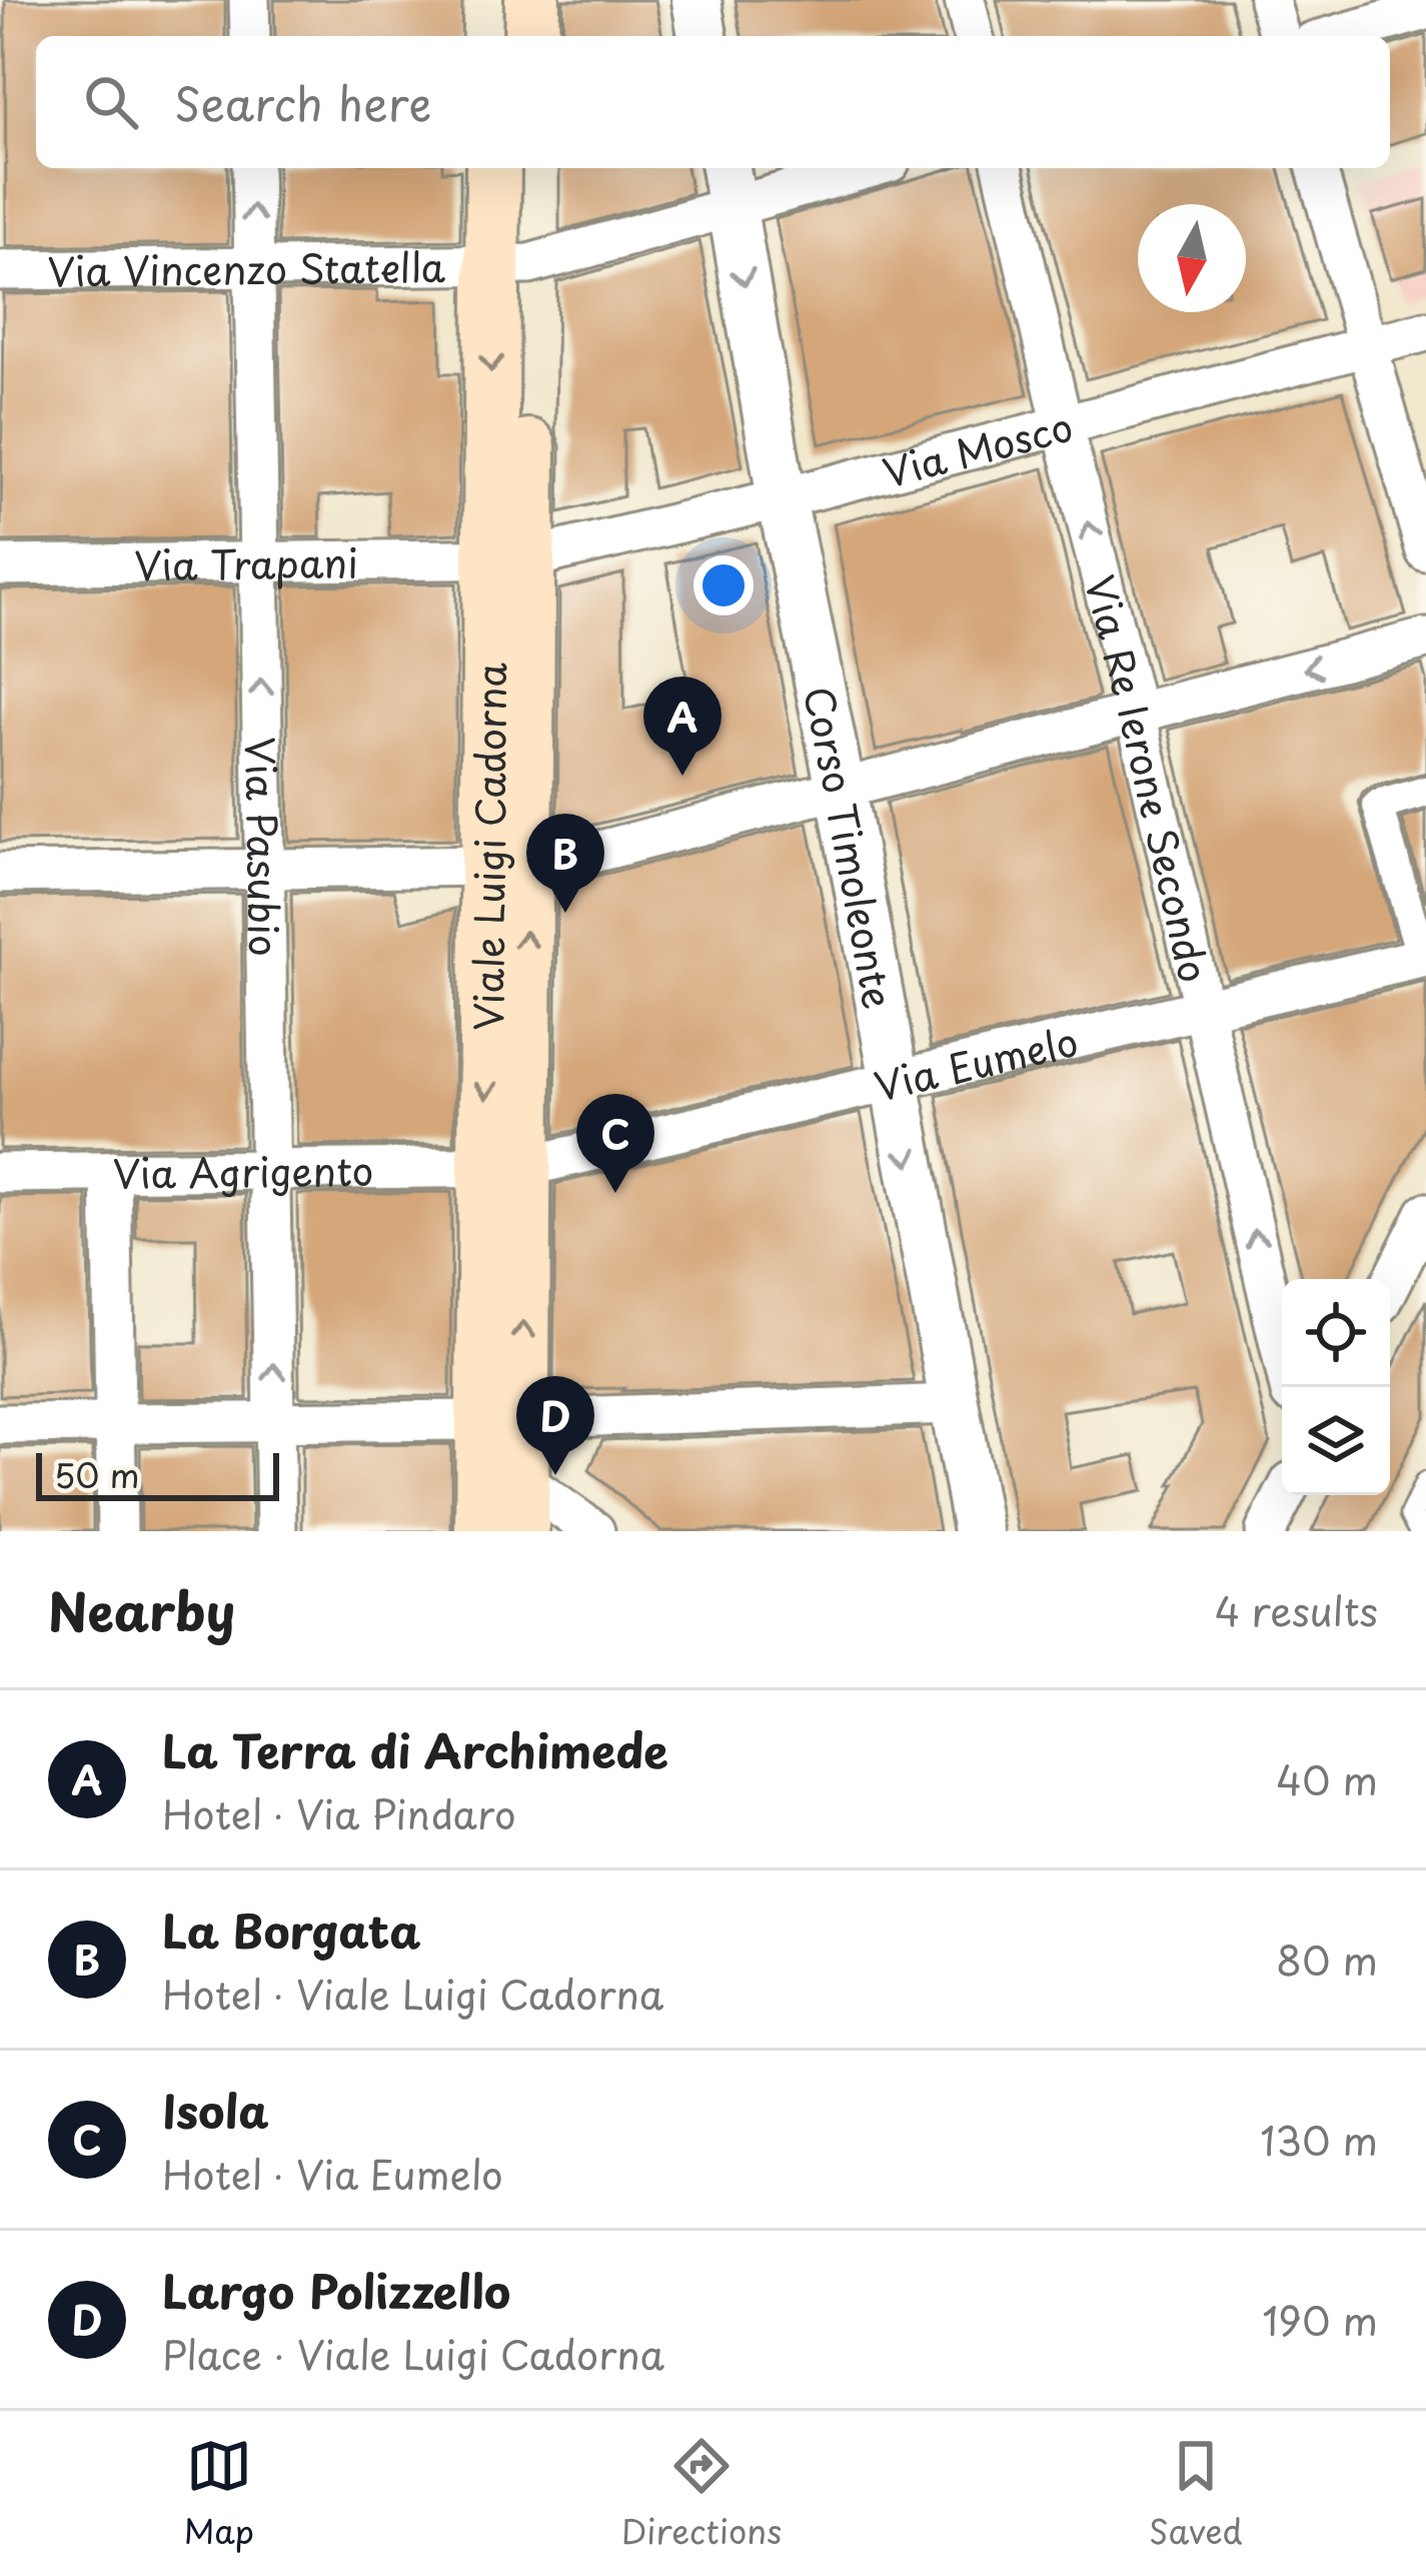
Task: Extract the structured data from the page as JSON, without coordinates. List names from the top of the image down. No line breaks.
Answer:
{"streets":{"main road":["Viale Luigi Cadorna"],"street":["Via Vincenzo Statella","Via Mosco","Via Trapani","Via Re Ierone Secondo","Via Pasubio","Corso Timoleonte","Via Eumelo","Via Agrigento"]},"crossings":[["Via Vincenzo Statella","Via Pasubio"],["Via Vincenzo Statella","Viale Luigi Cadorna"],["Via Vincenzo Statella","Corso Timoleonte"],["Via Mosco","Via Trapani"],["Via Mosco","Via Re Ierone Secondo"],["Via Mosco","Viale Luigi Cadorna"],["Via Mosco","Corso Timoleonte"],["Via Trapani","Via Pasubio"],["Via Trapani","Viale Luigi Cadorna"],["Via Re Ierone Secondo","Via Eumelo"],["Via Pasubio","Via Agrigento"],["Viale Luigi Cadorna","Via Eumelo"],["Viale Luigi Cadorna","Via Agrigento"],["Corso Timoleonte","Via Eumelo"],["Via Eumelo","Via Agrigento"]],"one_way":["Corso Timoleonte"],"scale_bar":"50 m","north":"bottom","page":{"search":"Search here","pins":["A","B","C","D"],"scale":"50 m","heading":["Nearby","4 results"],"list":[{"mark":"A","name":"La Terra di Archimede","note":"Hotel · Via Pindaro","value":"40 m"},{"mark":"B","name":"La Borgata","note":"Hotel · Viale Luigi Cadorna","value":"80 m"},{"mark":"C","name":"Isola","note":"Hotel · Via Eumelo","value":"130 m"},{"mark":"D","name":"Largo Polizzello","note":"Place · Viale Luigi Cadorna","value":"190 m"}],"nav":["Map","Directions","Saved"]}}
